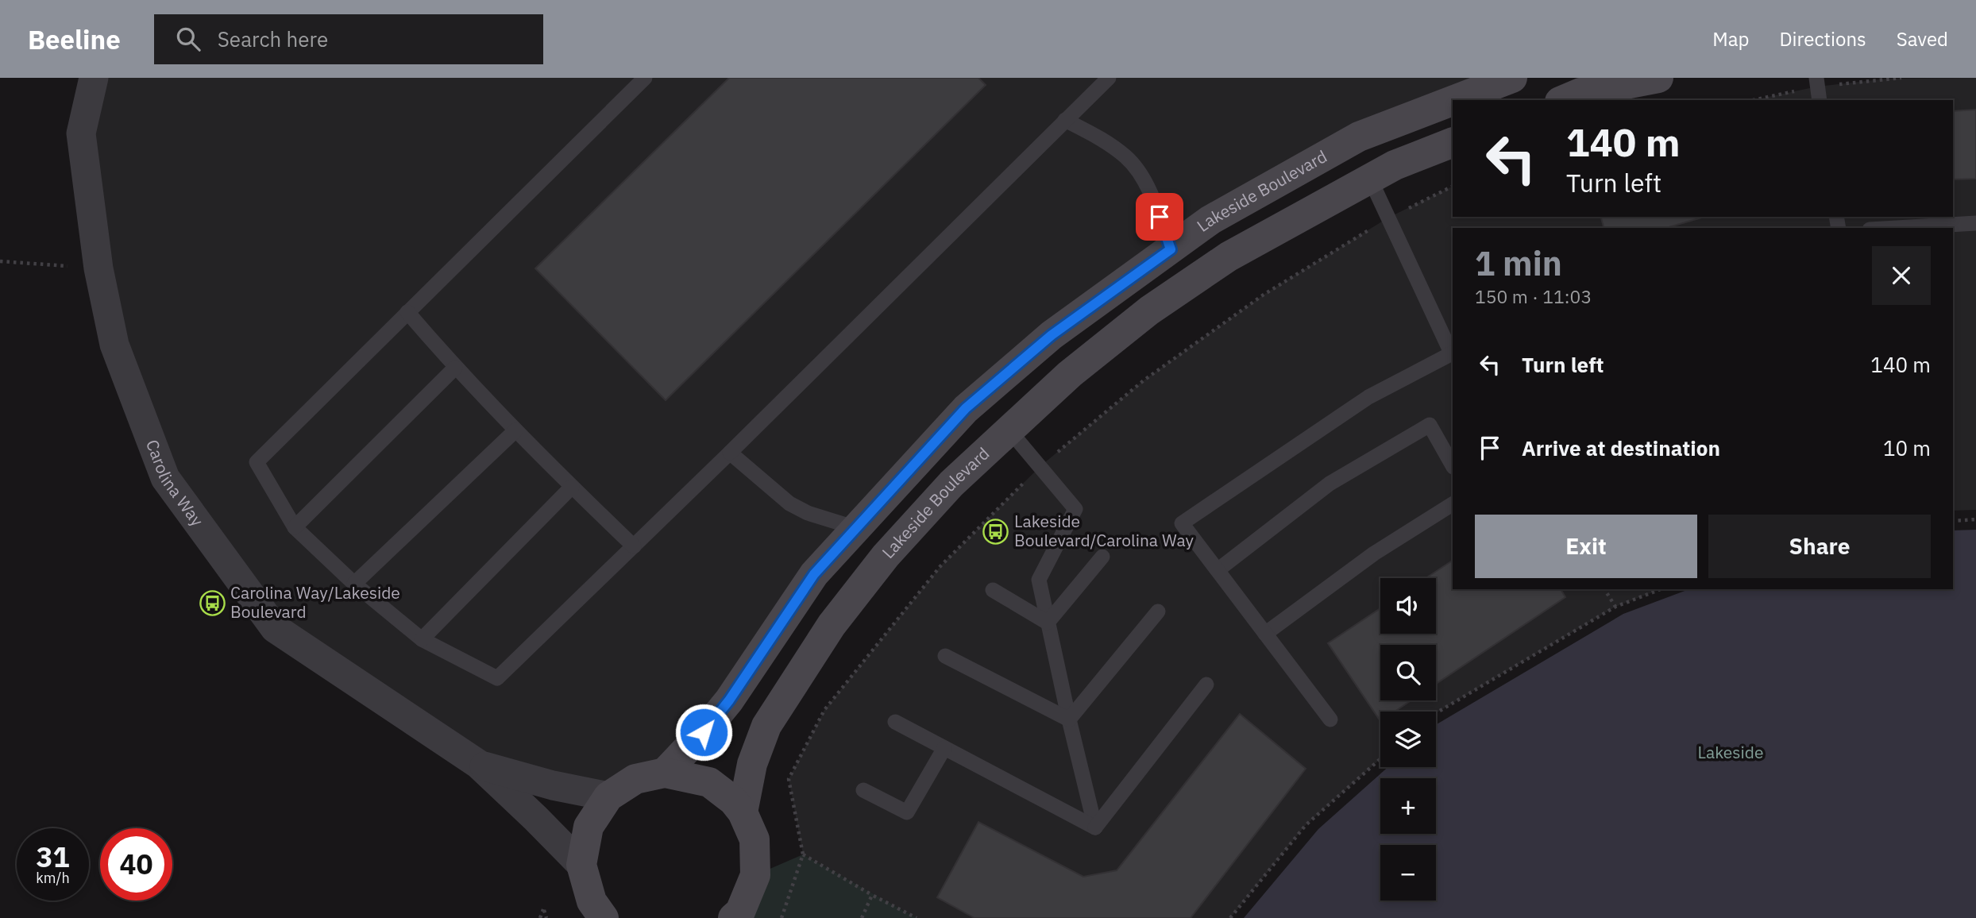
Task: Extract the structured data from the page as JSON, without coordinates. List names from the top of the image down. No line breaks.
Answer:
{"streets":{"street":["Lakeside Boulevard","Carolina Way"]},"parks":["Lakeside"],"places":{"bus stop":["Lakeside Boulevard/Carolina Way","Carolina Way/Lakeside Boulevard"]},"page":{"header":"Beeline","search":"Search here","nav":["Map","Directions","Saved"],"turn":["140 m","Turn left"],"heading":["1 min","150 m · 11:03"],"list":[{"name":"Turn left","value":"140 m"},{"name":"Arrive at destination","value":"10 m"}],"buttons":["Exit","Share"],"map_buttons":["+","−"],"speed":"31 km/h","limit":"40"}}
